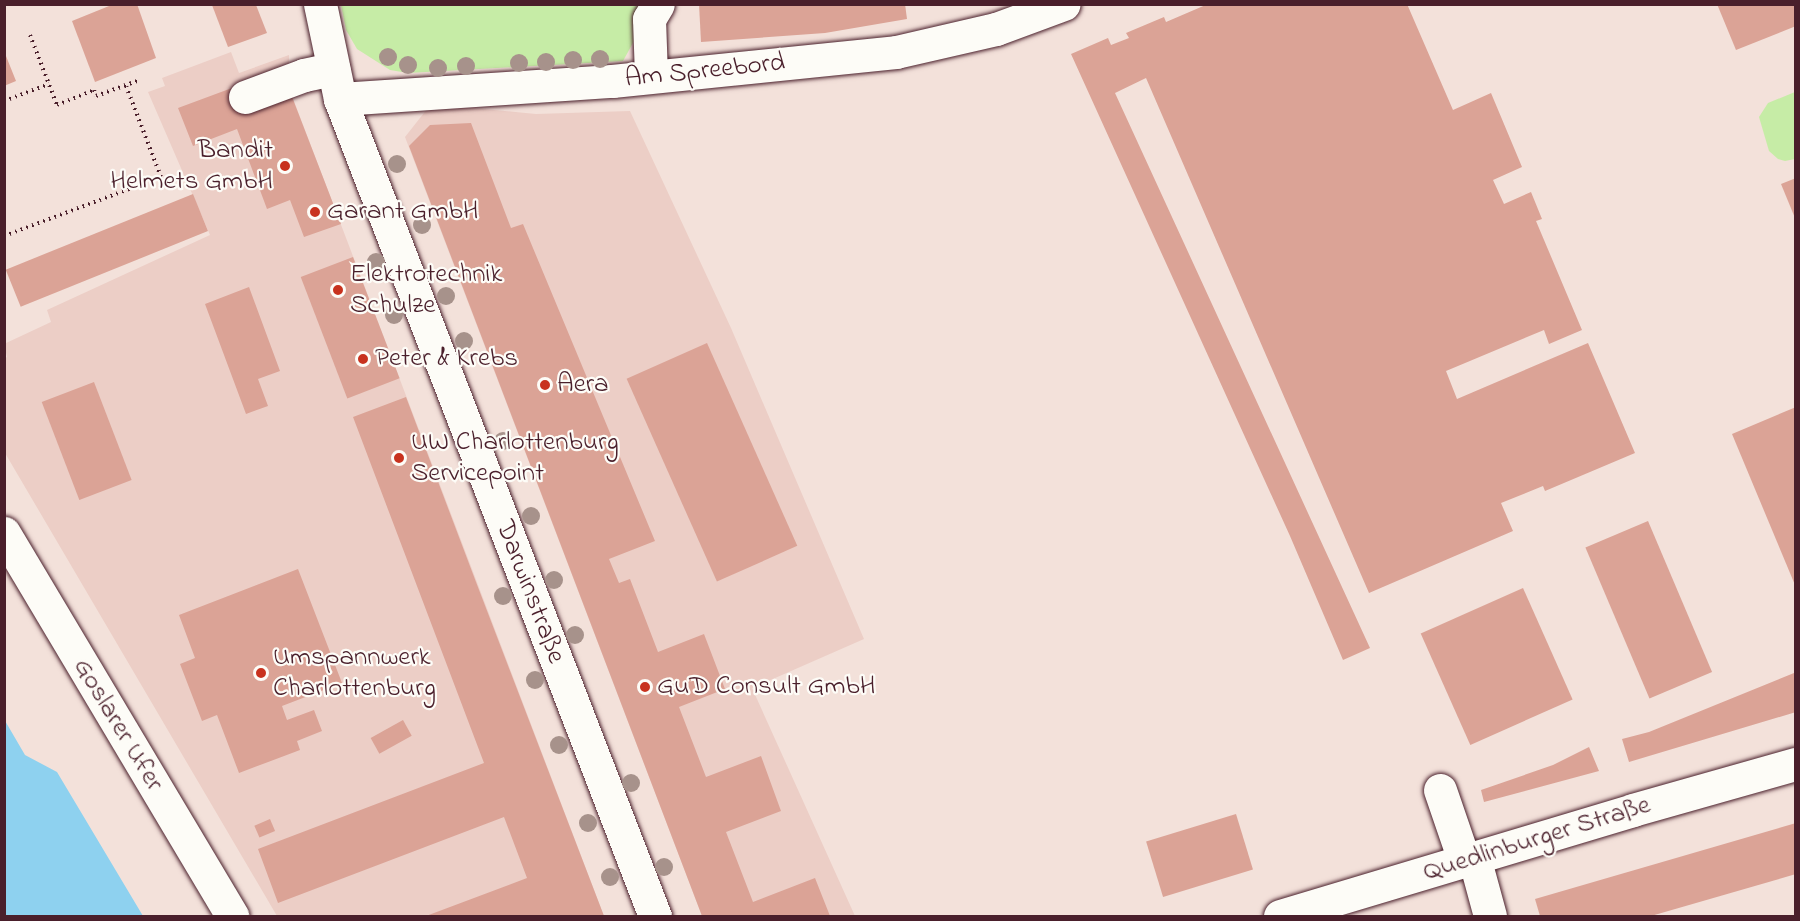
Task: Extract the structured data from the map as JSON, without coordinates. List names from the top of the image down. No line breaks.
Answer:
{"streets":{"street":["Am Spreebord","Darwinstraße","Goslarer Ufer","Quedlinburger Straße"]},"crossings":[["Am Spreebord","Darwinstraße"]],"places":["Bandit Helmets GmbH","Garant GmbH","Elektrotechnik Schulze","Peter & Krebs","Aera","UW Charlottenburg Servicepoint","Umspannwerk Charlottenburg","GuD Consult GmbH"]}
